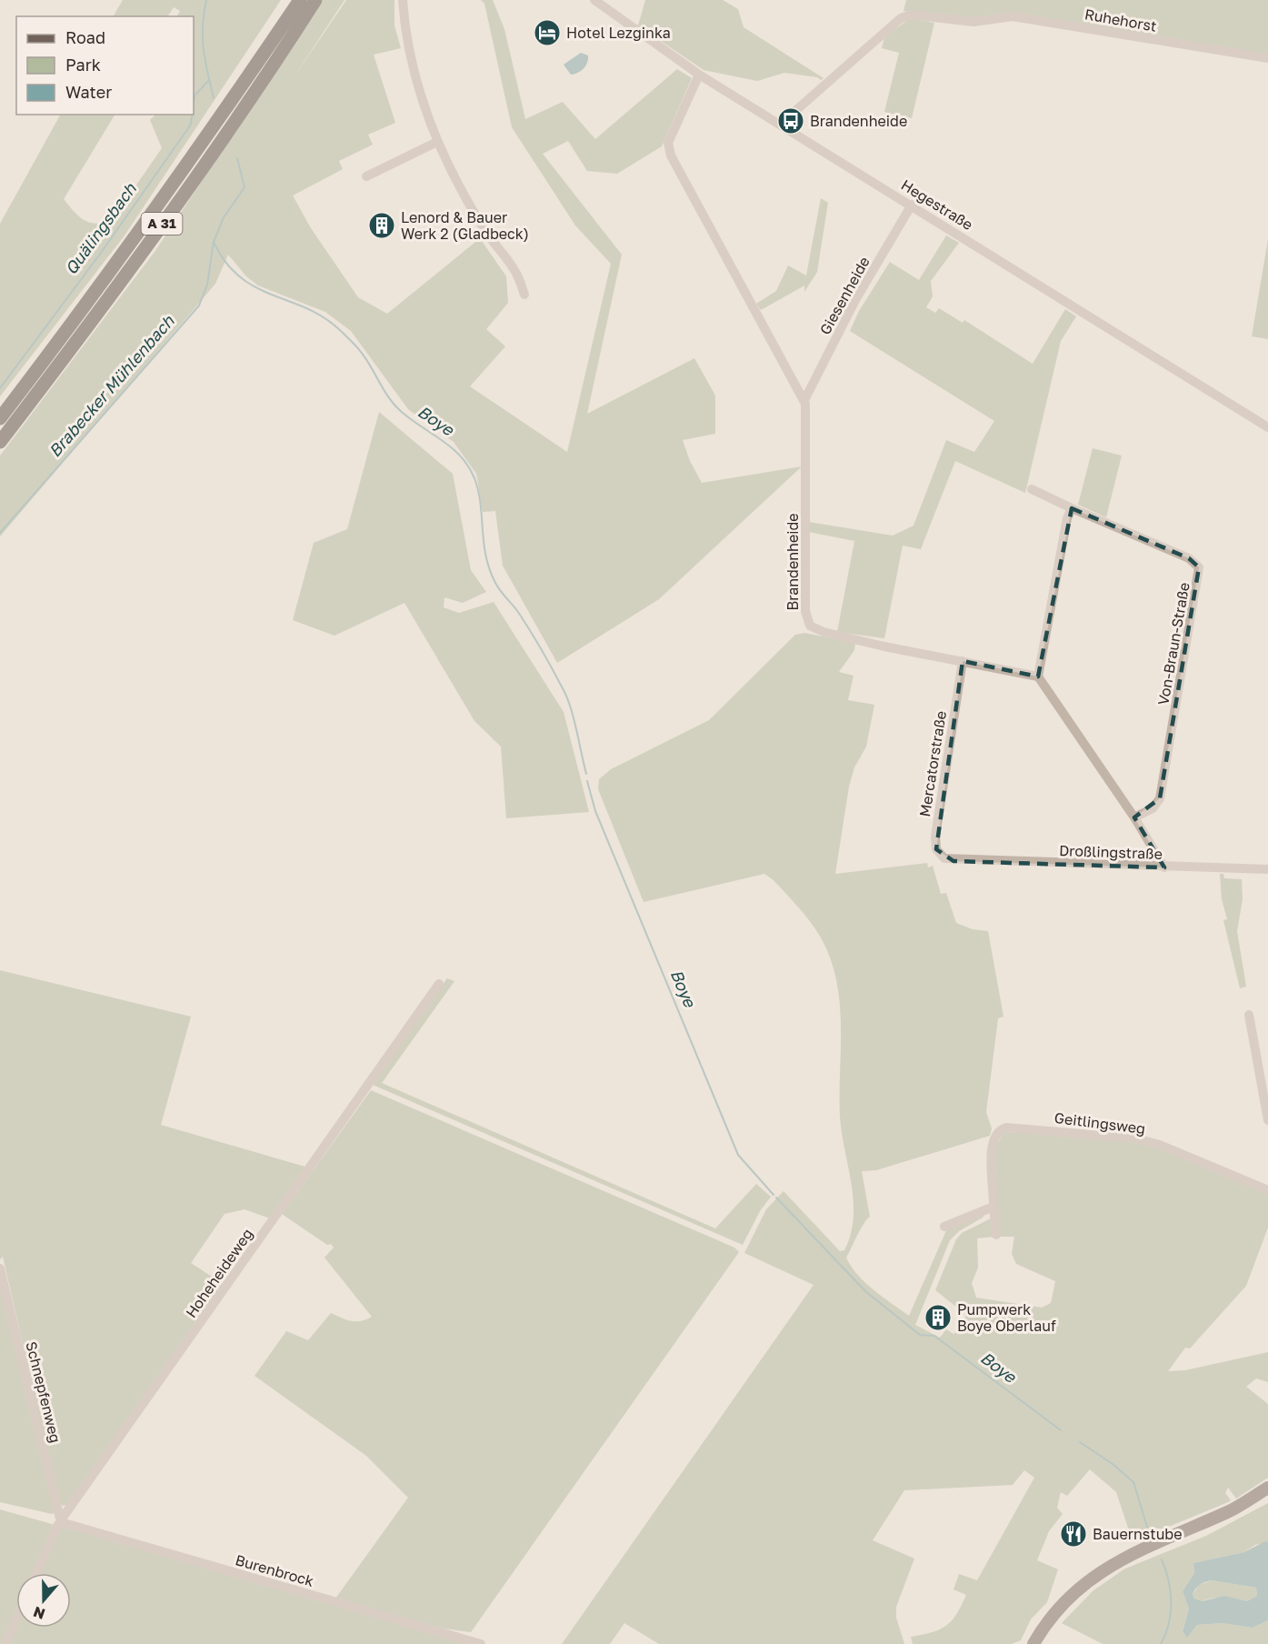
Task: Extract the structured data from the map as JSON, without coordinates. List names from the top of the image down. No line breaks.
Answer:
{"streets":{"highway":["A 31"],"street":["Ruhehorst","Hegestraße","Giesenheide","Brandenheide","Von-Braun-Straße","Mercatorstraße","Droßlingstraße","Geitlingsweg","Hoheheideweg","Schnepfenweg","Burenbrock"]},"crossings":[["Ruhehorst","Hegestraße"],["Hegestraße","Giesenheide"],["Hegestraße","Brandenheide"],["Giesenheide","Brandenheide"],["Brandenheide","Mercatorstraße"],["Mercatorstraße","Droßlingstraße"],["Hoheheideweg","Schnepfenweg"],["Hoheheideweg","Burenbrock"],["Schnepfenweg","Burenbrock"]],"water":["Quälingsbach","Brabecker Mühlenbach","Boye"],"places":{"hotel":["Hotel Lezginka"],"bus stop":["Brandenheide"],"building":["Lenord & Bauer Werk 2 (Gladbeck)","Pumpwerk Boye Oberlauf"],"restaurant":["Bauernstube"]},"legend":["Road","Park","Water"],"north":"bottom"}
